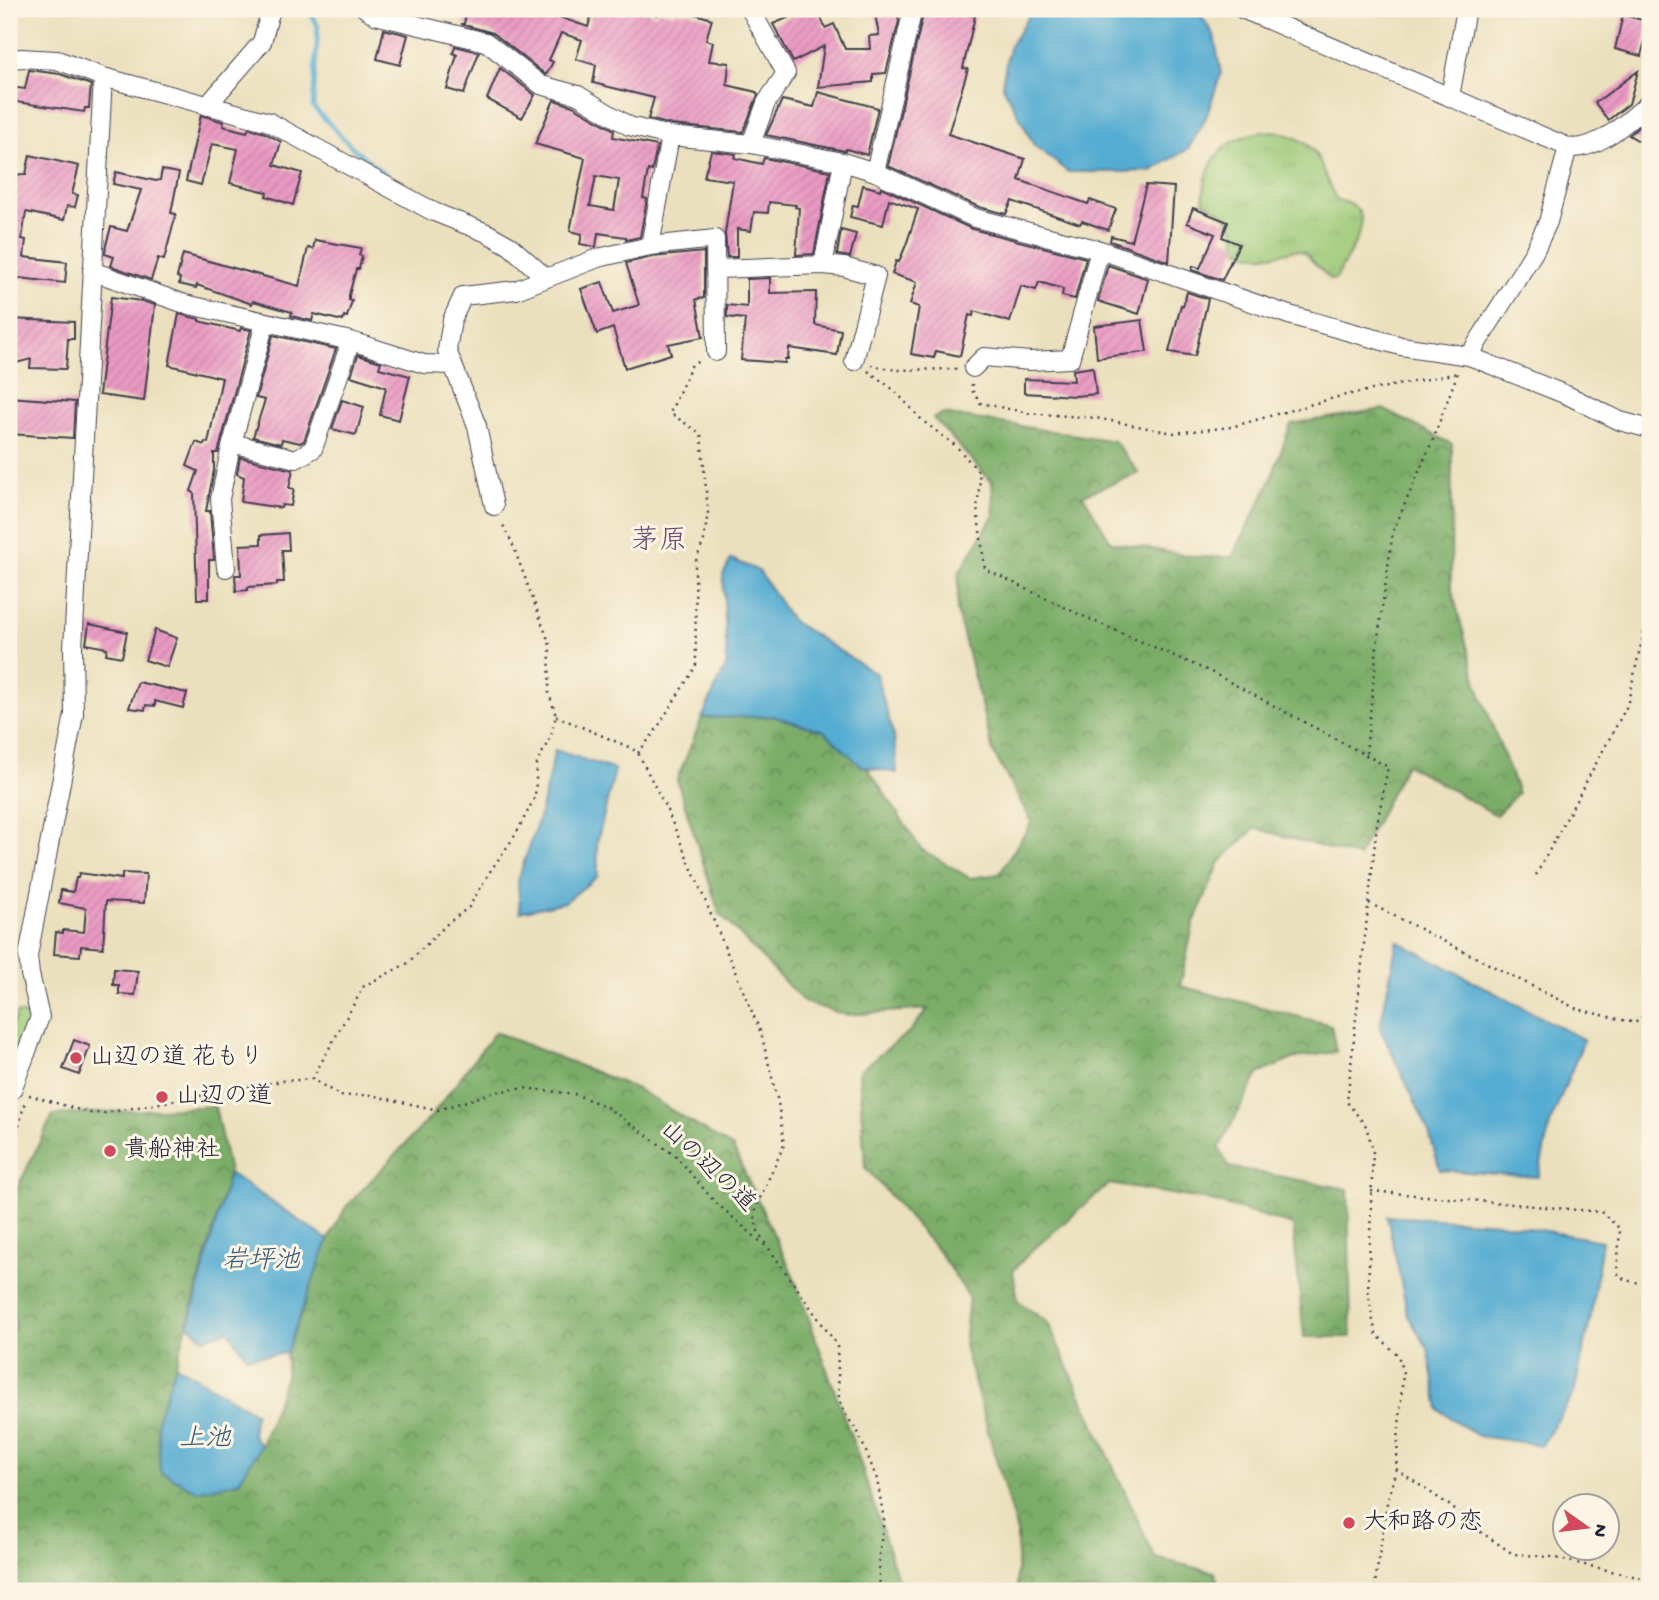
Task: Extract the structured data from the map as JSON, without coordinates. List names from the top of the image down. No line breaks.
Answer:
{"streets":{"path":["山の辺の道"]},"districts":["茅原"],"water":["岩坪池","上池"],"places":["山辺の道 花もり","山辺の道","貴船神社","大和路の恋"],"north":"right"}
